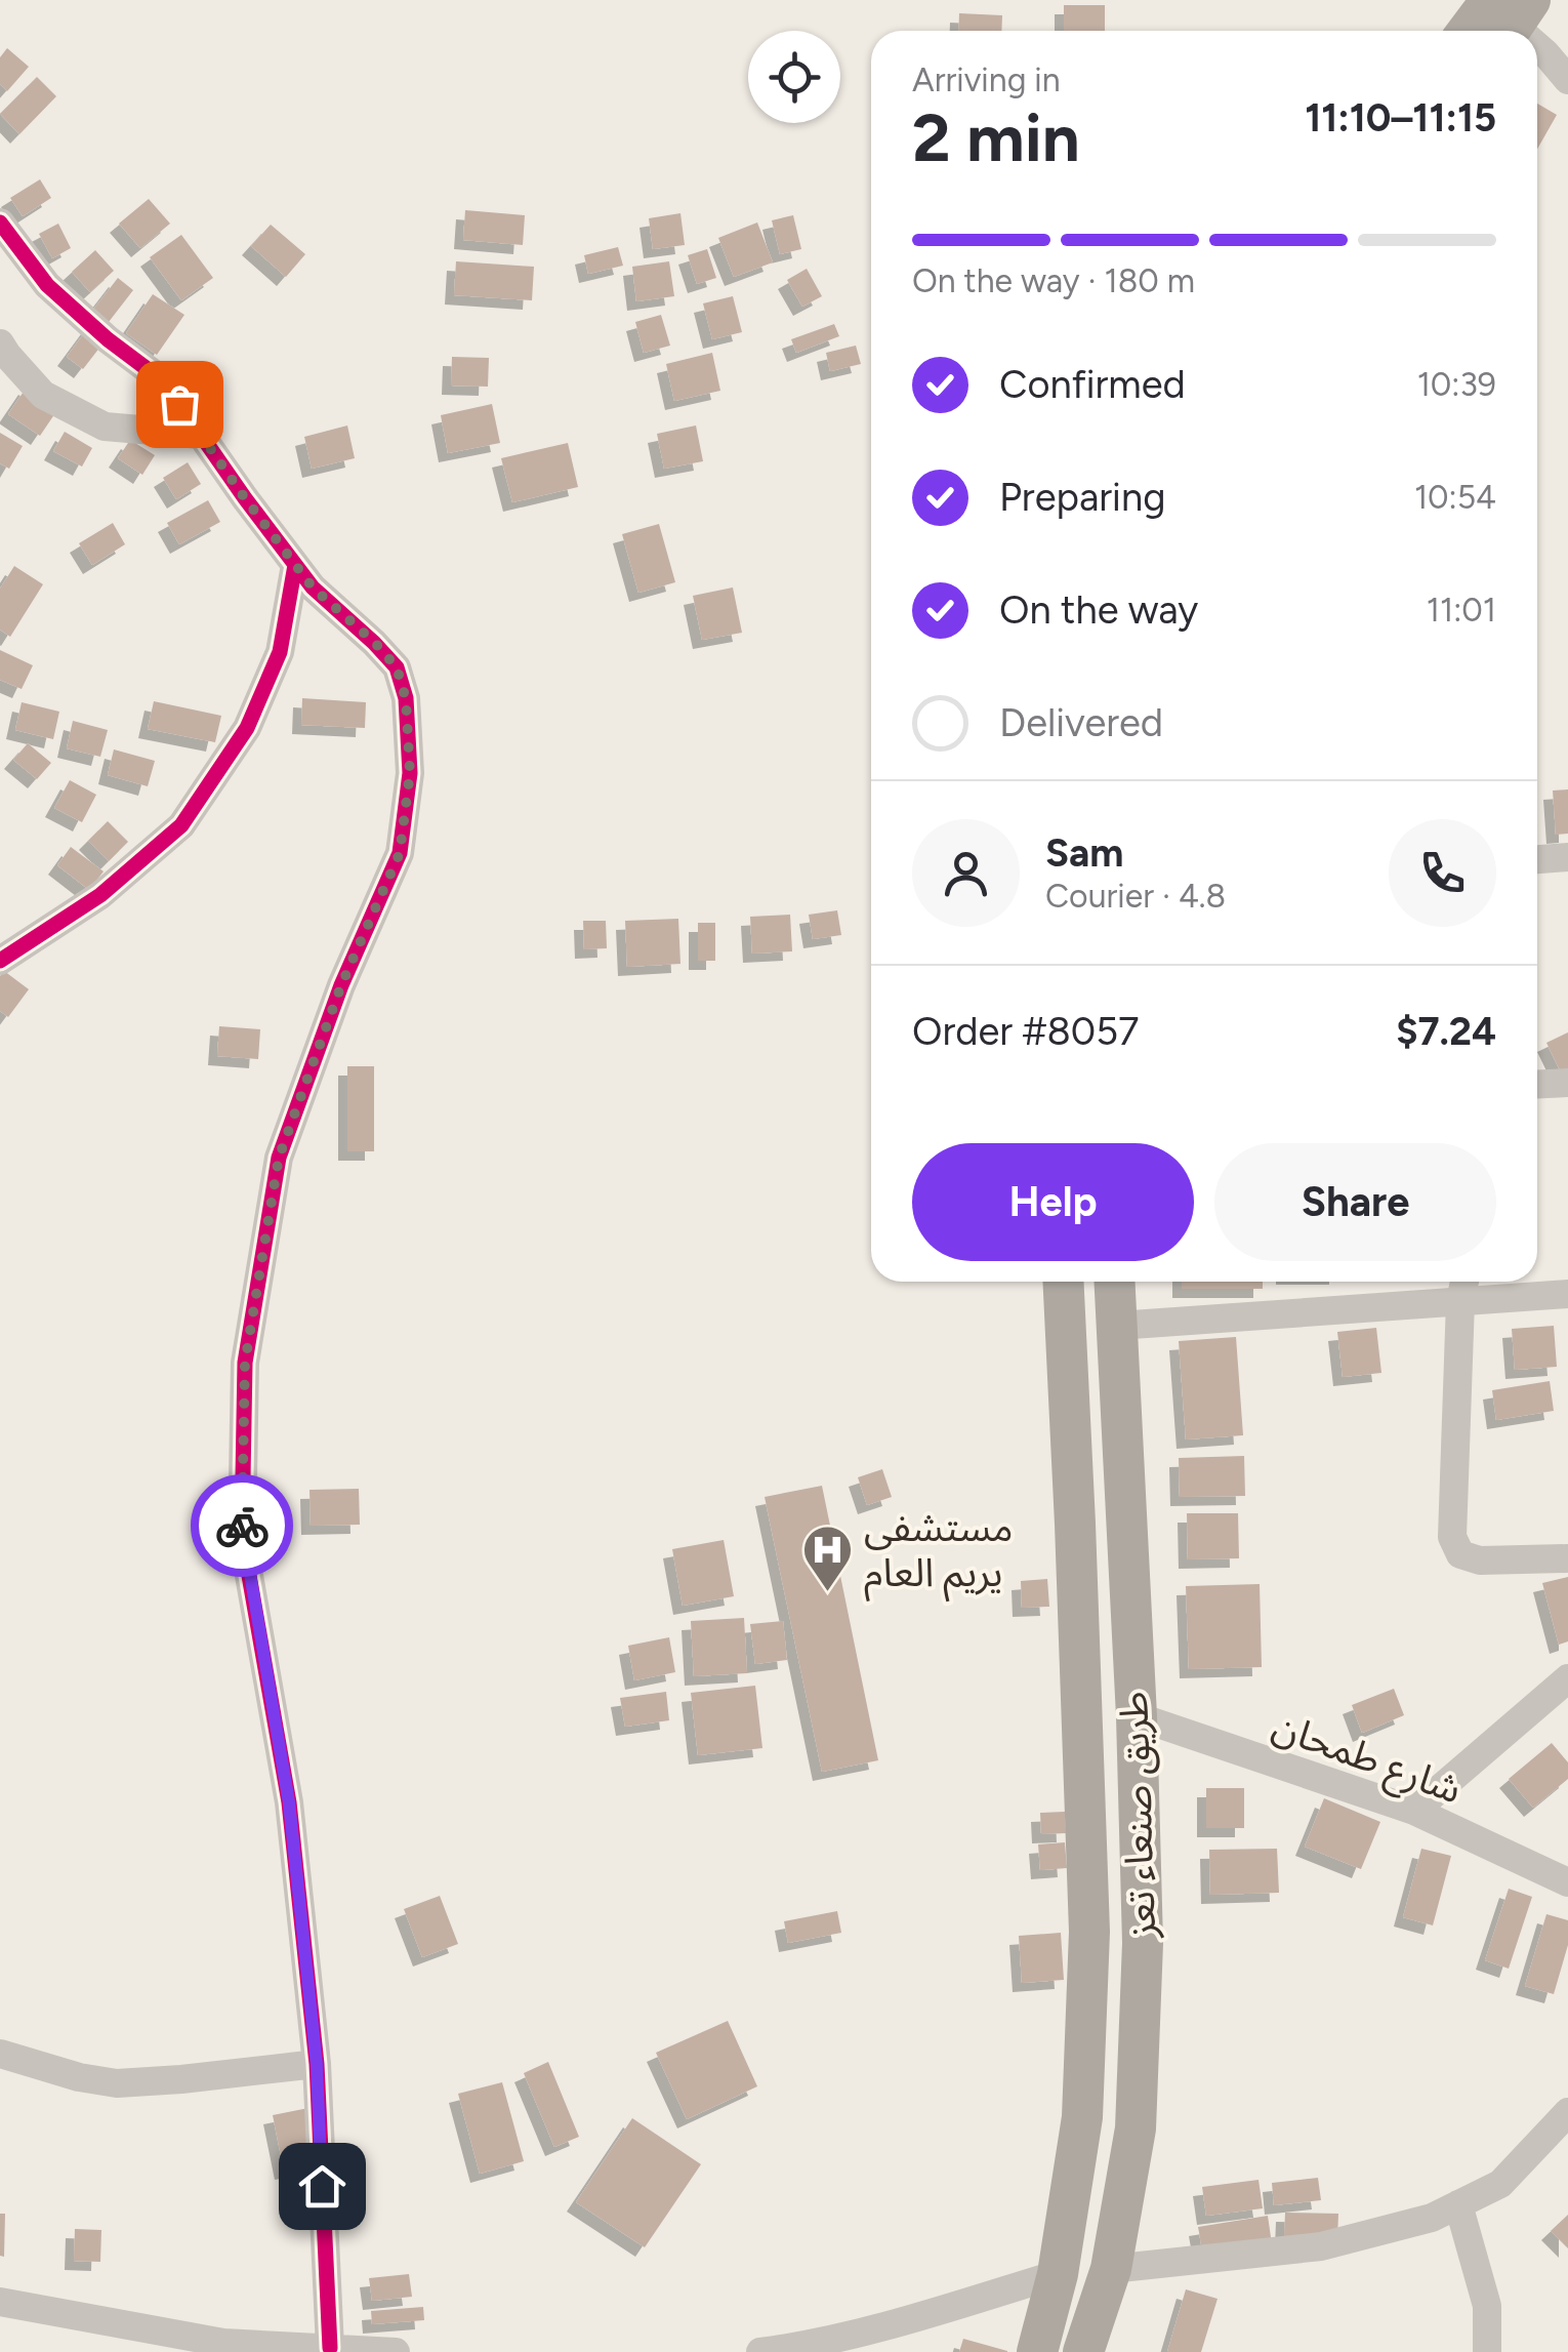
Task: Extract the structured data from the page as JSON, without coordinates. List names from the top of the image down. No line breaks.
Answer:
{"streets":{"highway":["طريق صنعاء تعز"],"street":["شارع طمحان"]},"crossings":[["شارع طمحان","طريق صنعاء تعز"]],"places":{"hospital":["مستشفى يريم العام"]},"page":{"heading":["2 min","Arriving in","11:10–11:15"],"panel":["Sam","Courier · 4.8","Order #8057","$7.24"],"bar":"On the way · 180 m","list":[["Confirmed","10:39"],["Preparing","10:54"],["On the way","11:01"],"Delivered"],"buttons":["Help","Share"]}}
